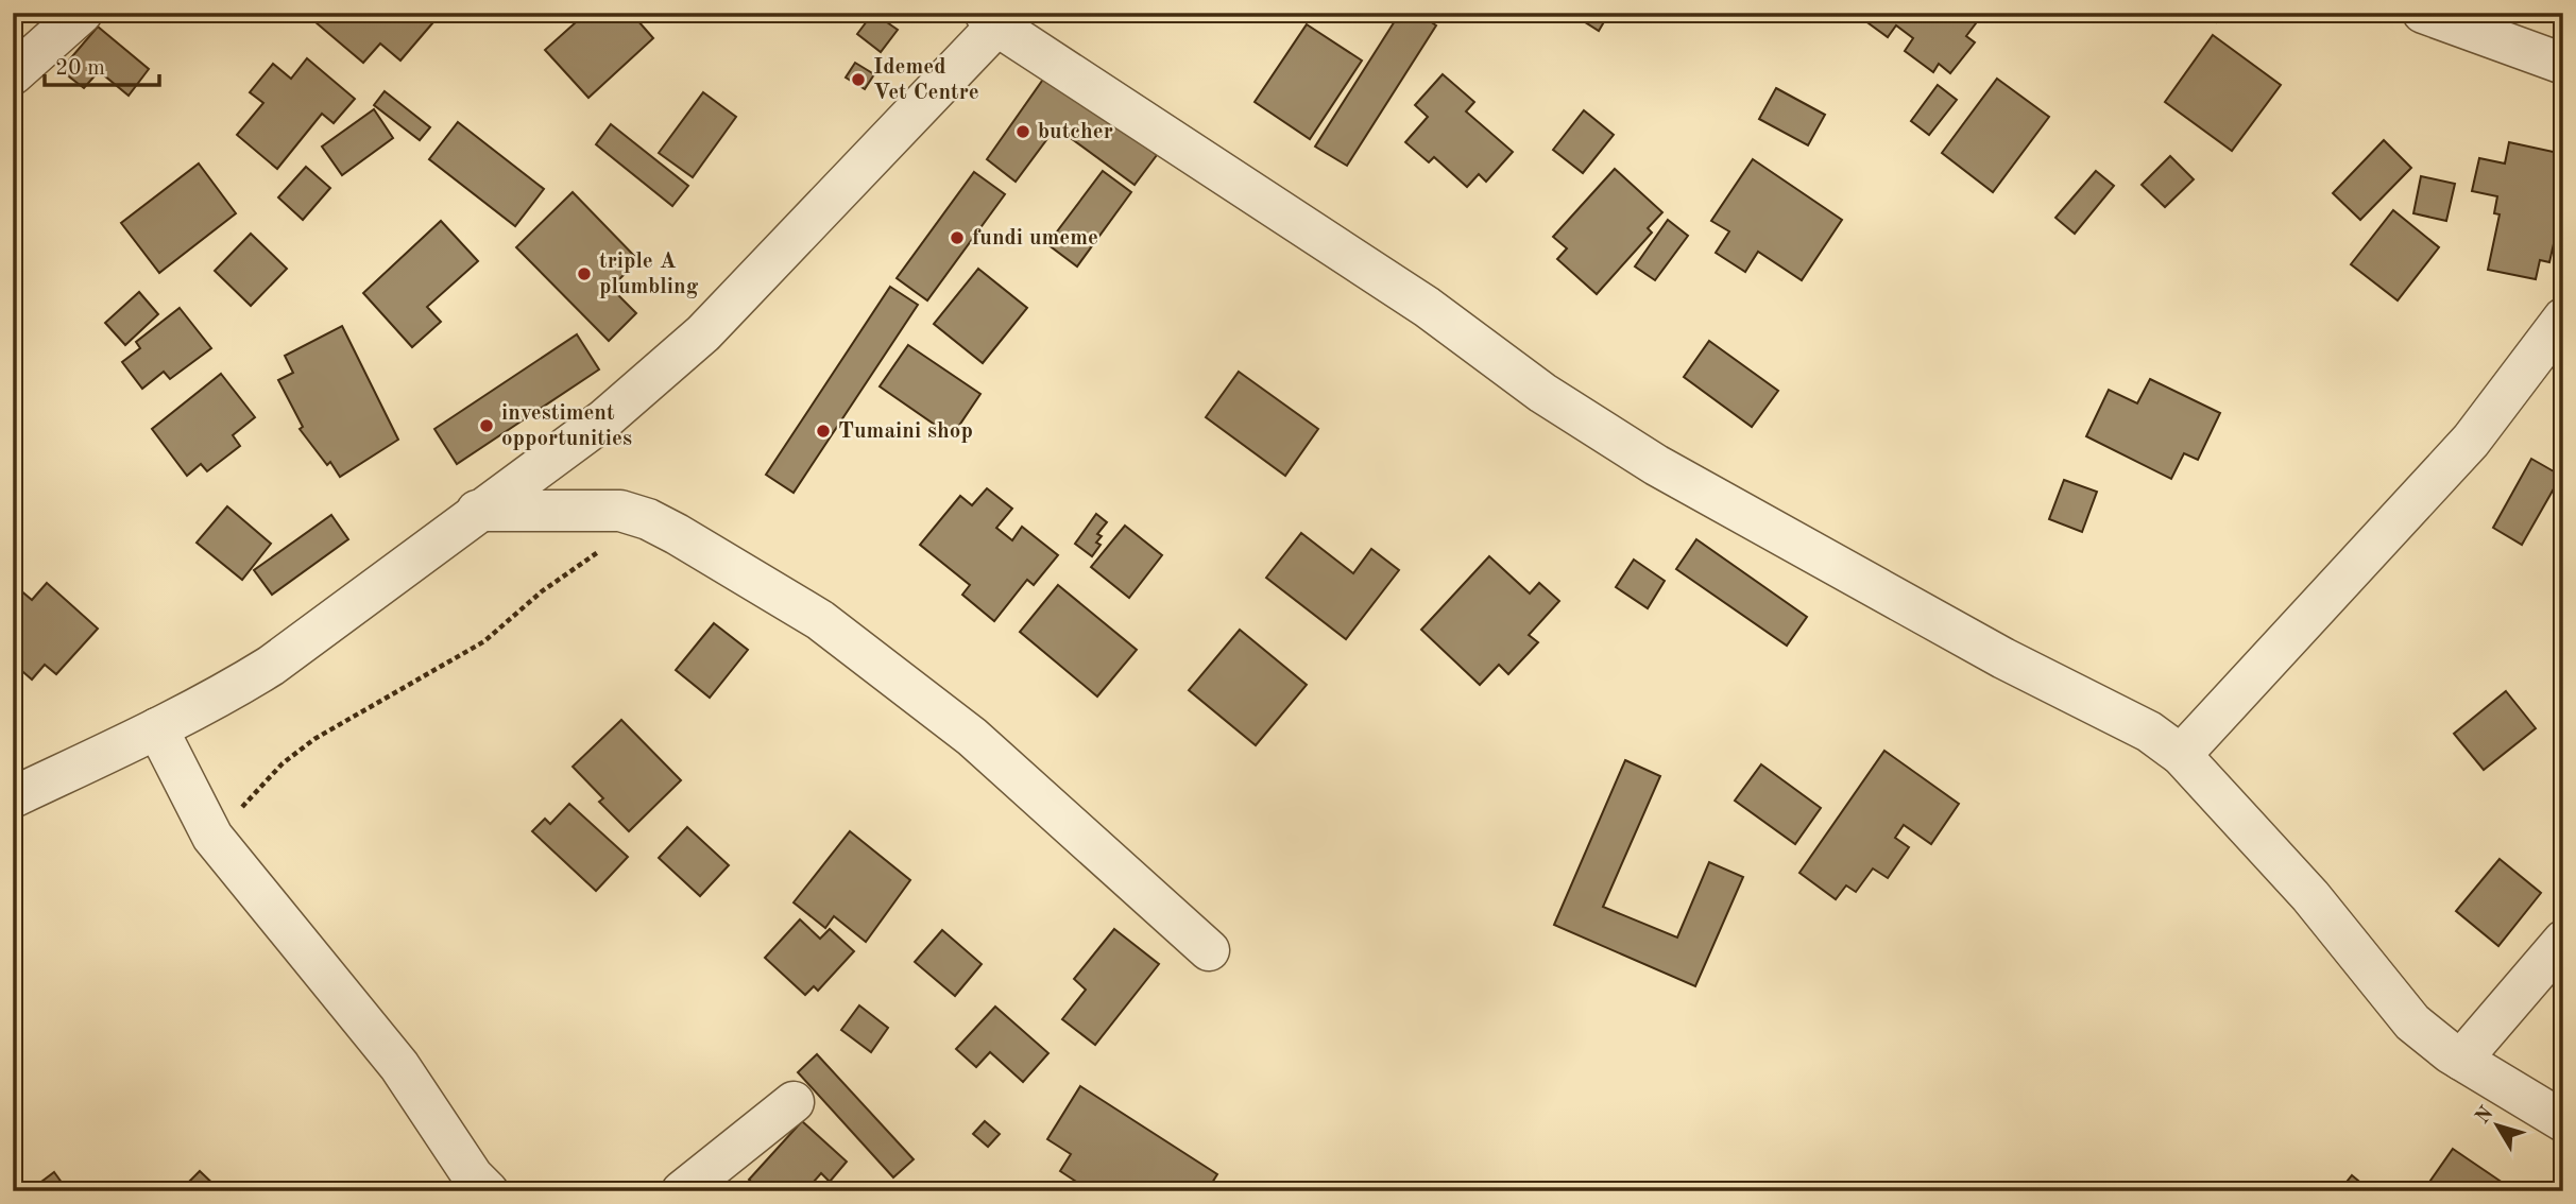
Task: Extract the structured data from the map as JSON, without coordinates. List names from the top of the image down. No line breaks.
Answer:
{"places":["Idemed Vet Centre","butcher","fundi umeme","triple A plumbling","investiment opportunities","Tumaini shop"],"scale_bar":"20 m","north":"top left"}
